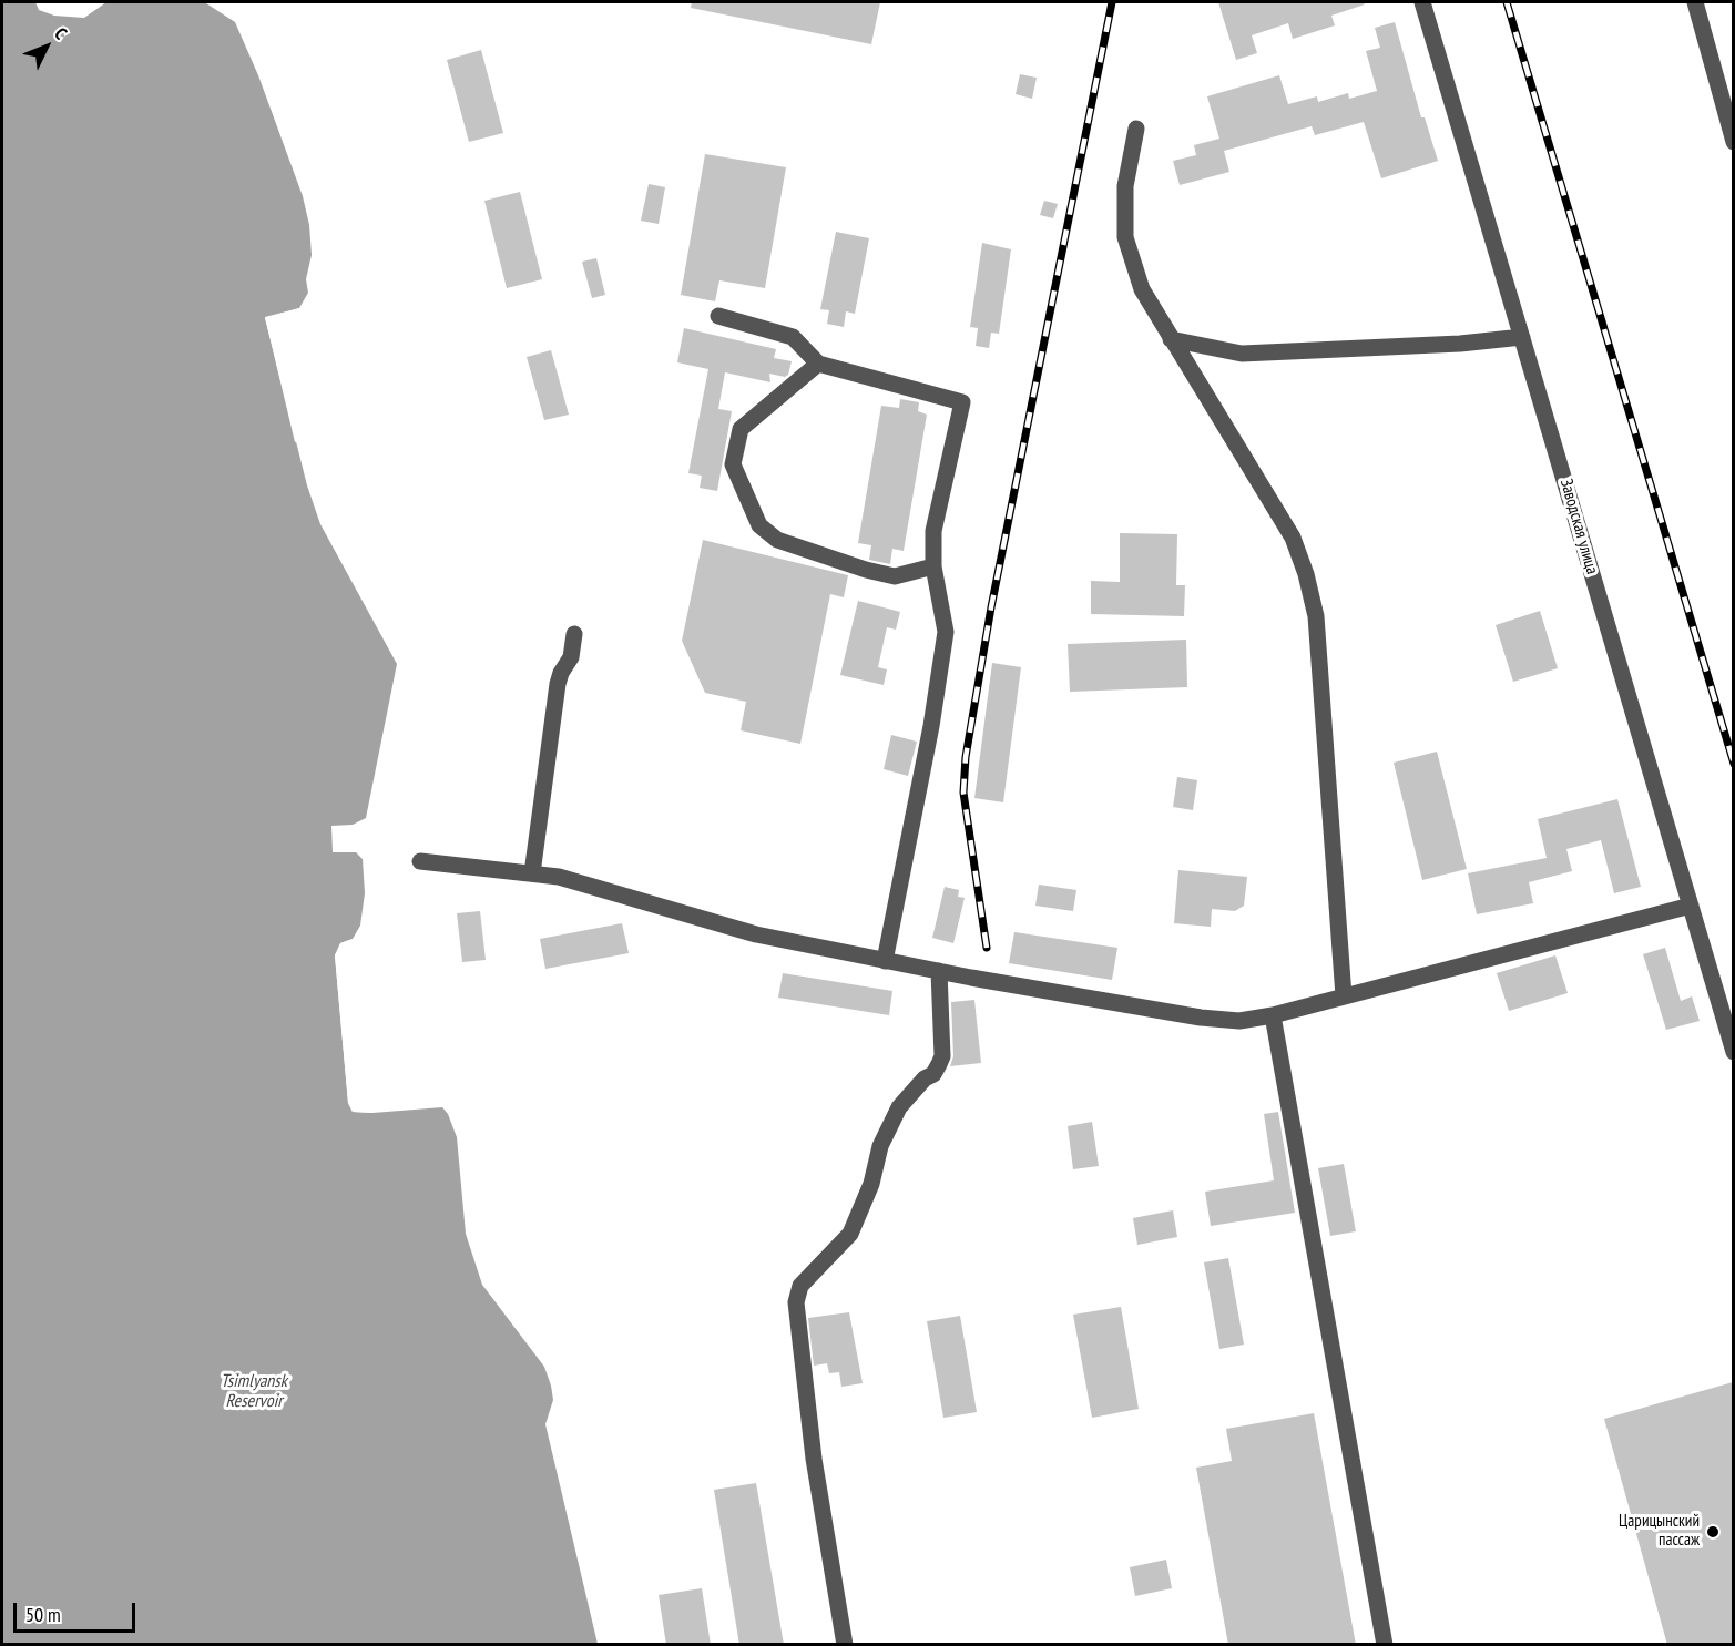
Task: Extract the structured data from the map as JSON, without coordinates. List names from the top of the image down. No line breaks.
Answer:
{"streets":{"street":["Заводская улица"]},"water":["Tsimlyansk Reservoir"],"places":["Царицынский пассаж"],"scale_bar":"50 m","north":"top right"}
